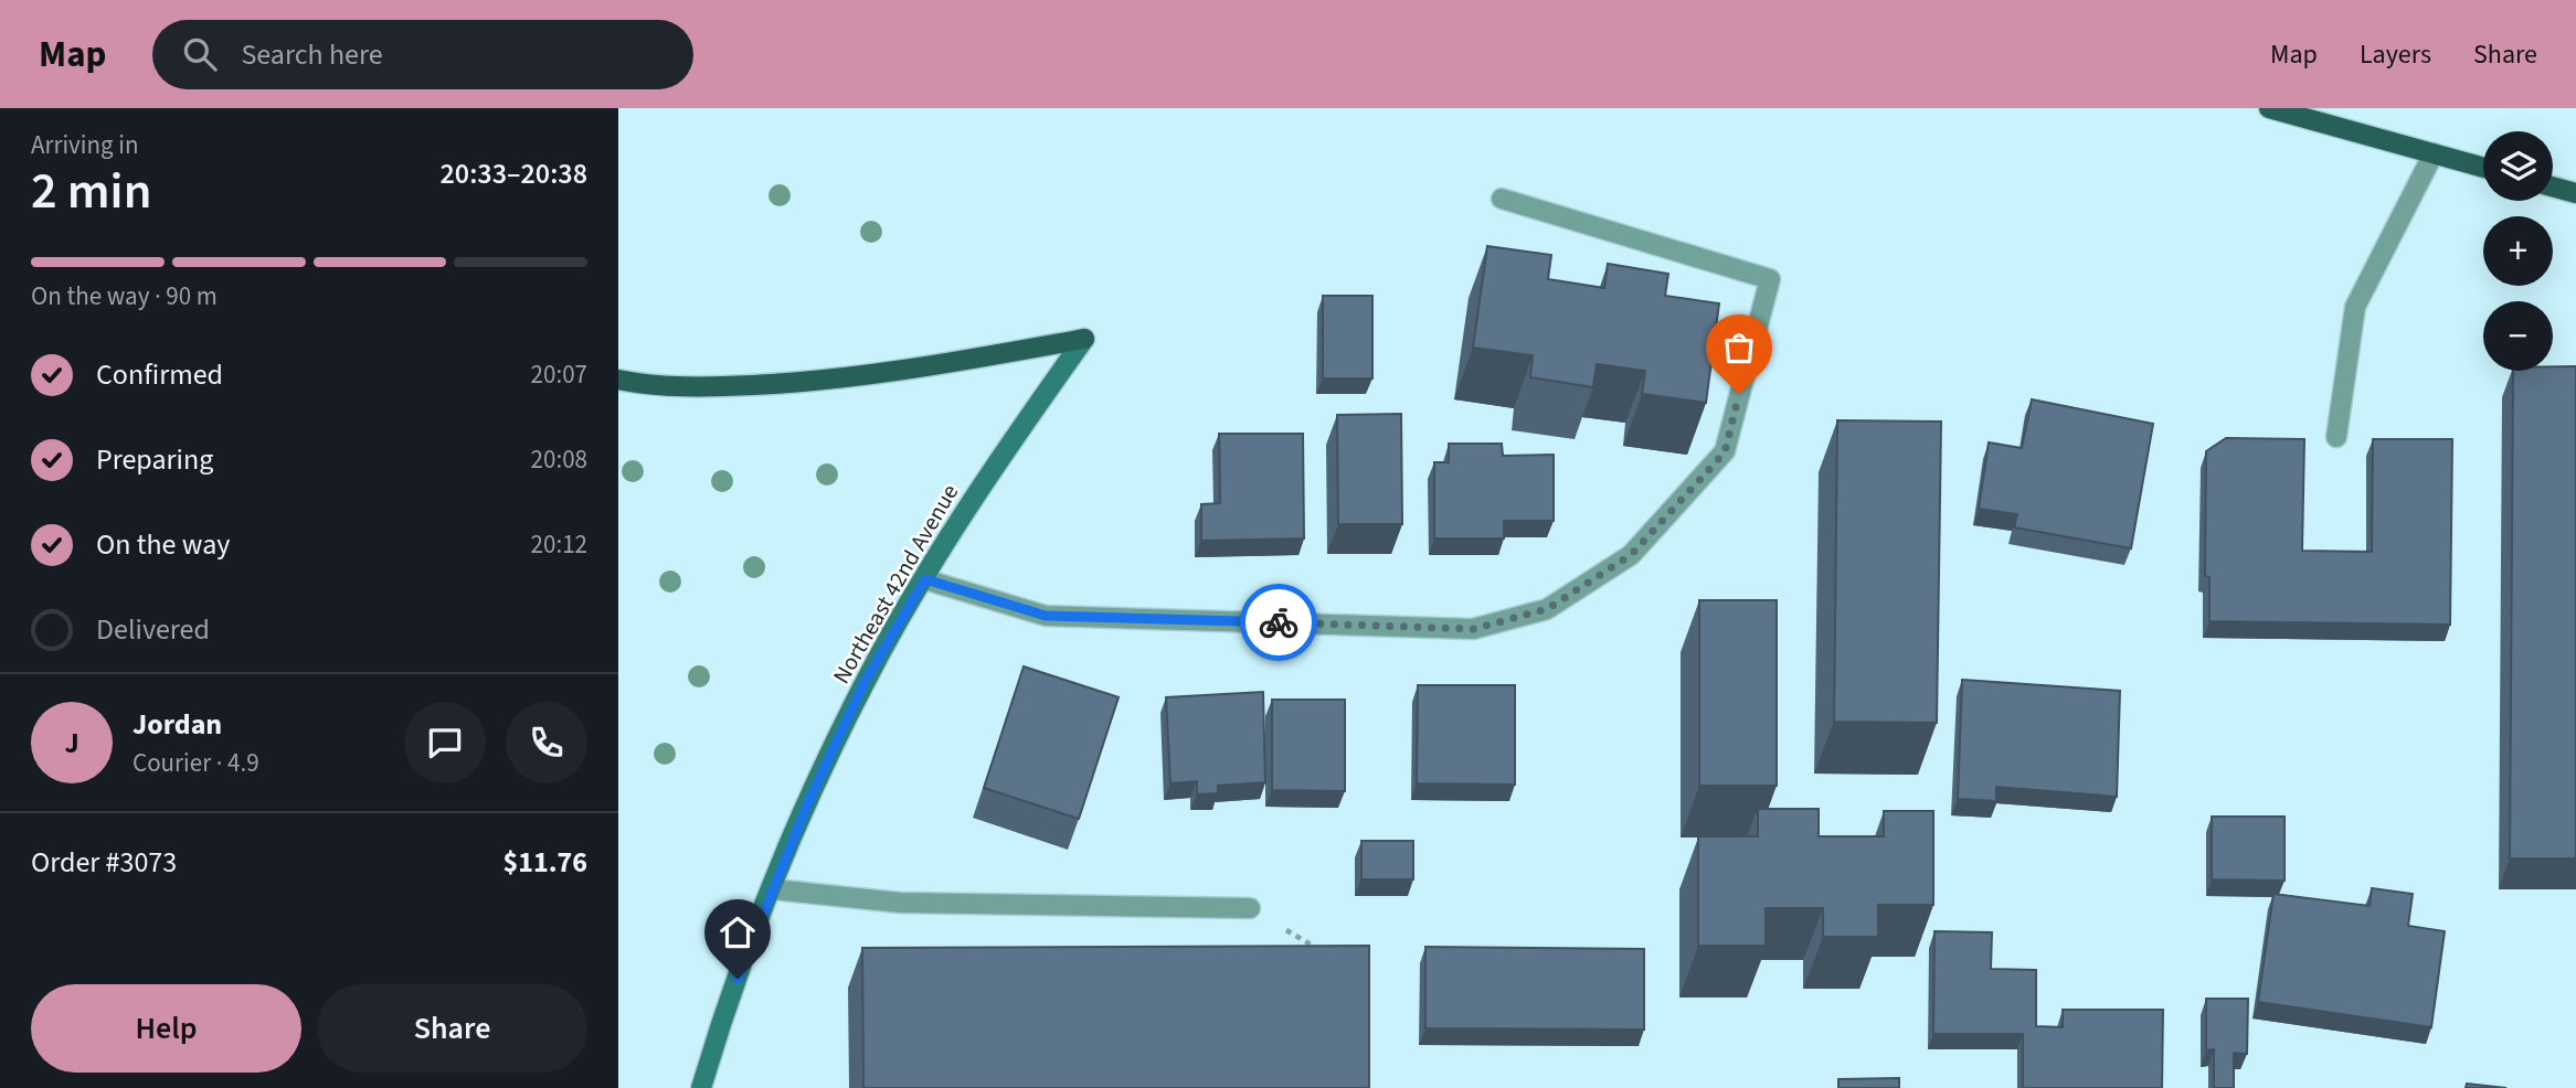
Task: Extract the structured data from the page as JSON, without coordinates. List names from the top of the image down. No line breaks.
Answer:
{"streets":{"street":["Northeast 42nd Avenue"]},"page":{"header":"Map","search":"Search here","nav":["Map","Layers","Share"],"heading":["2 min","Arriving in","20:33–20:38"],"panel":["Jordan","Courier · 4.9","Order #3073","$11.76"],"map_buttons":["+","−"],"bar":"On the way · 90 m","list":[["Confirmed","20:07"],["Preparing","20:08"],["On the way","20:12"],"Delivered"],"round":"J","buttons":["Help","Share"]}}
